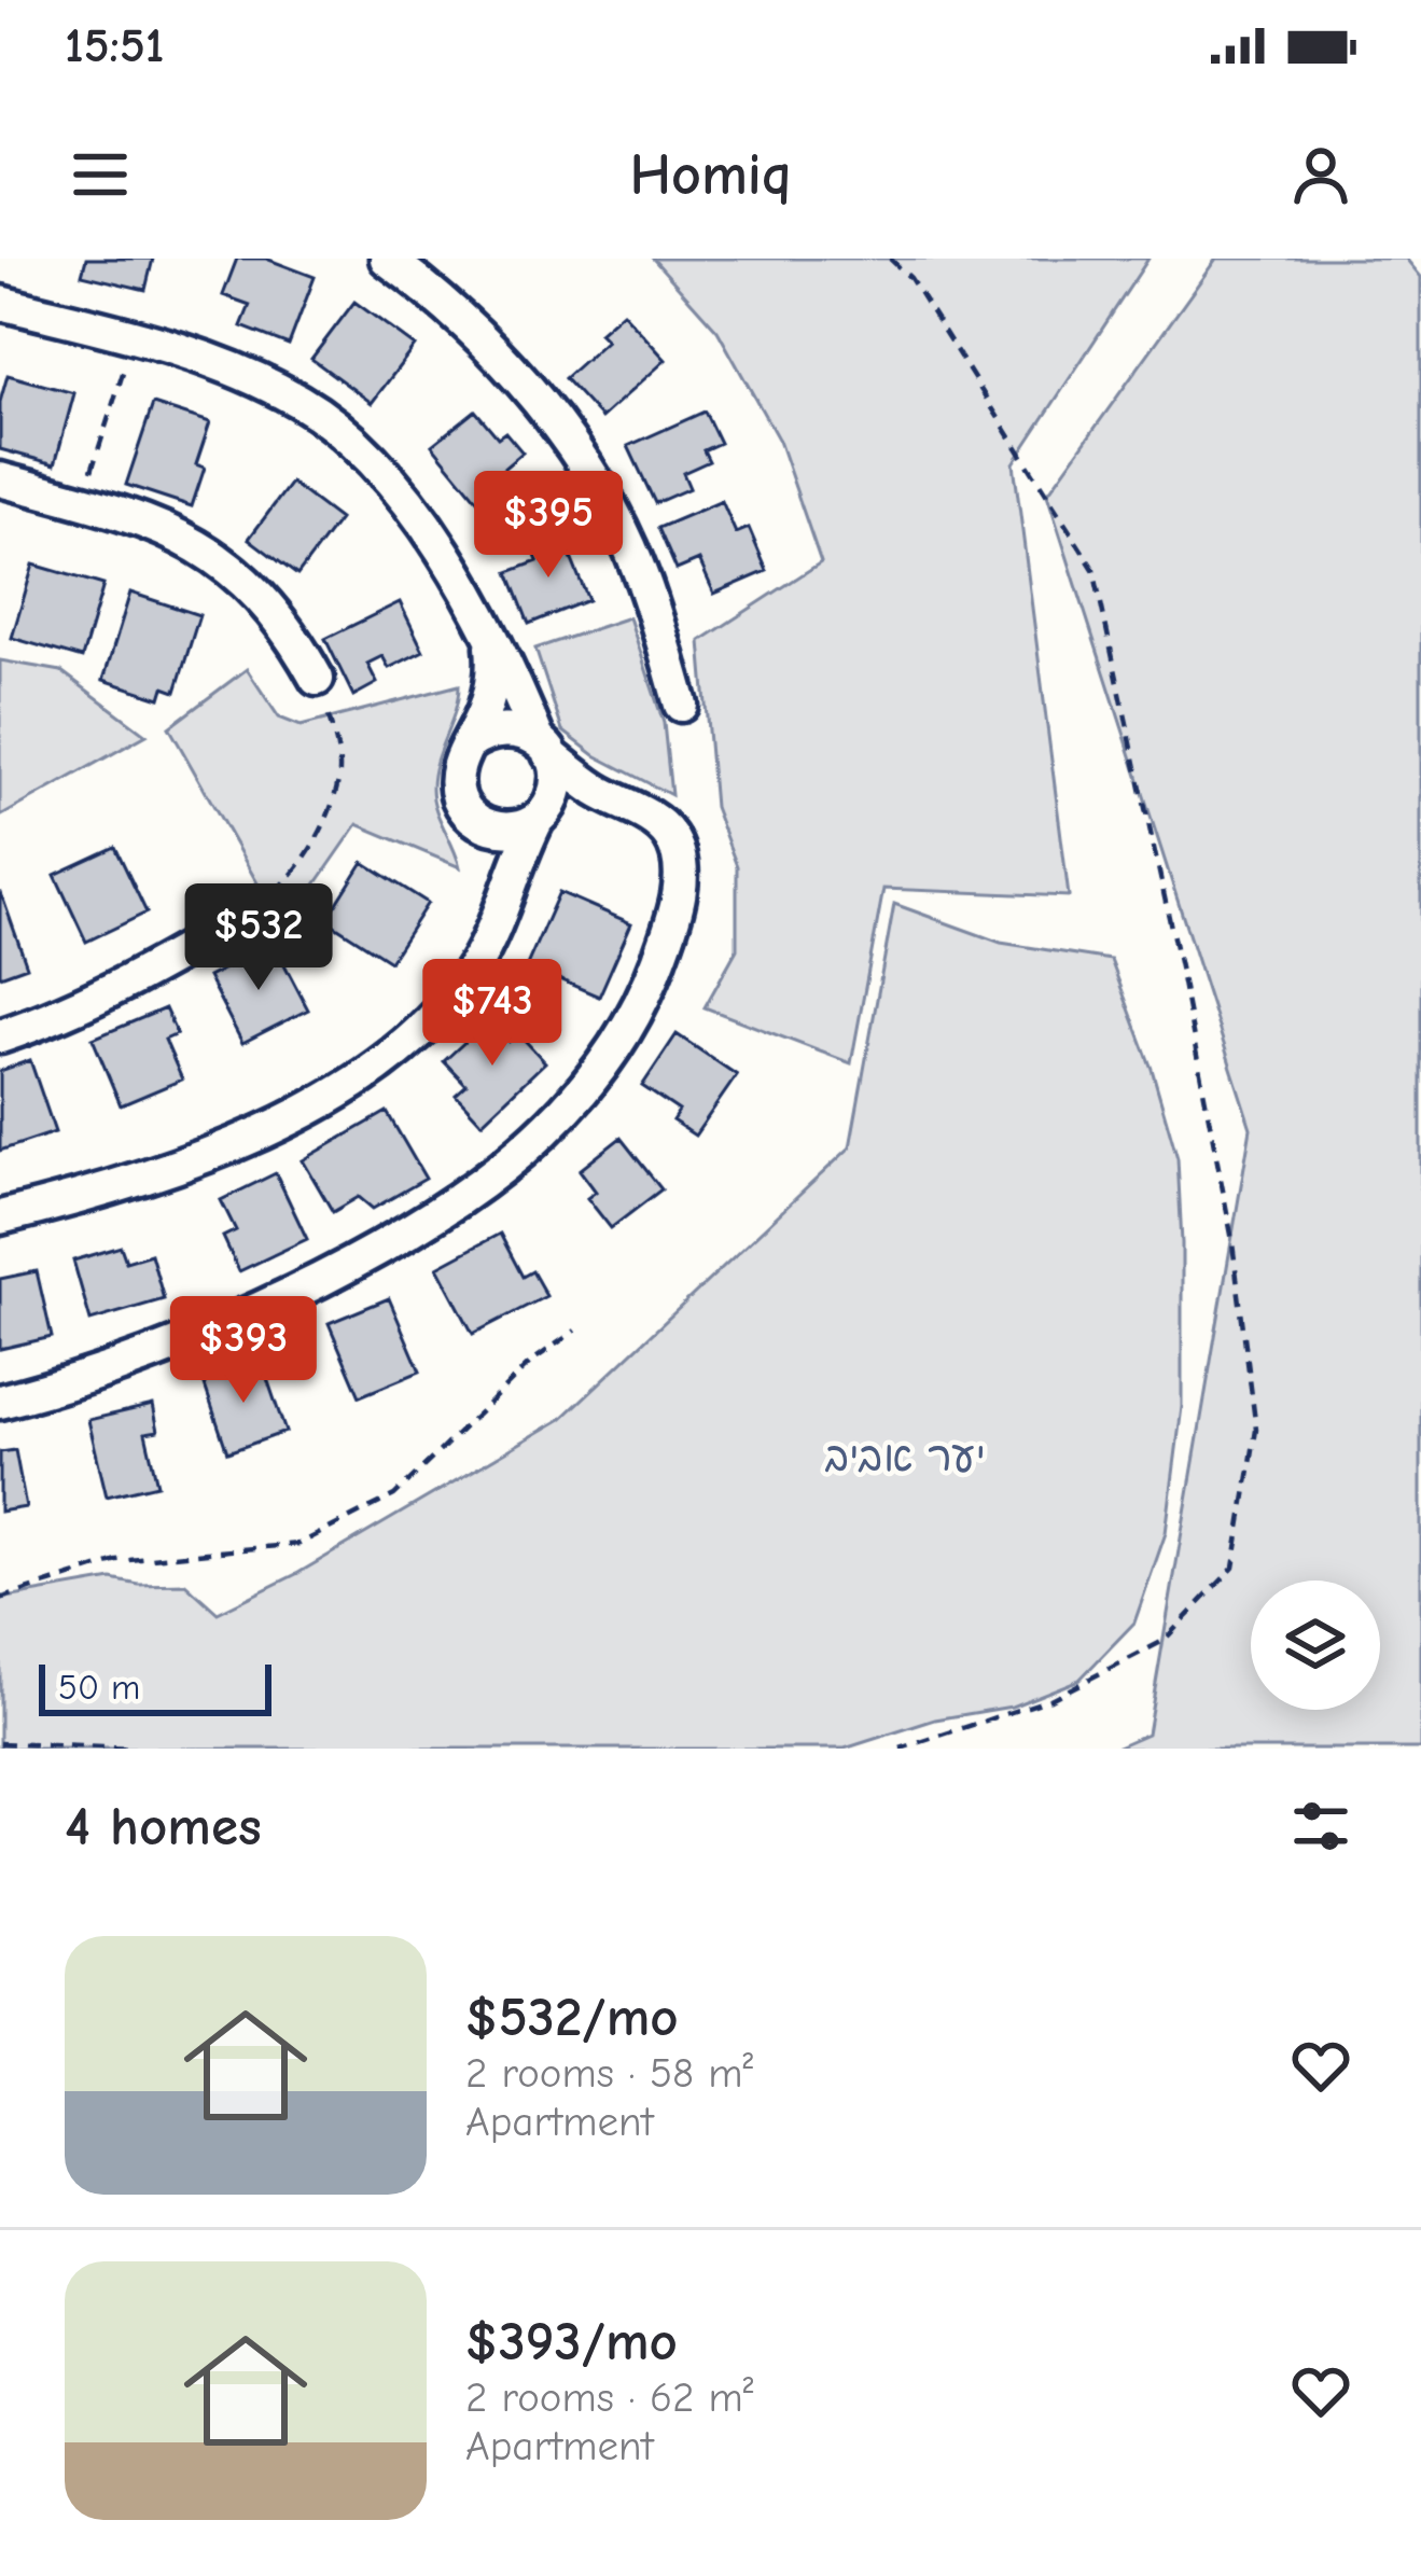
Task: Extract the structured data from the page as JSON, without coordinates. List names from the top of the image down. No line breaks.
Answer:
{"parks":["יער אביב"],"scale_bar":"50 m","page":{"status":"15:51","header":"Homiq","price":["$395","$532","$743","$393"],"scale":"50 m","heading":"4 homes","list":[{"name":"$532/mo","note":"2 rooms · 58 m² · Apartment"},{"name":"$393/mo","note":"2 rooms · 62 m² · Apartment"}]}}
